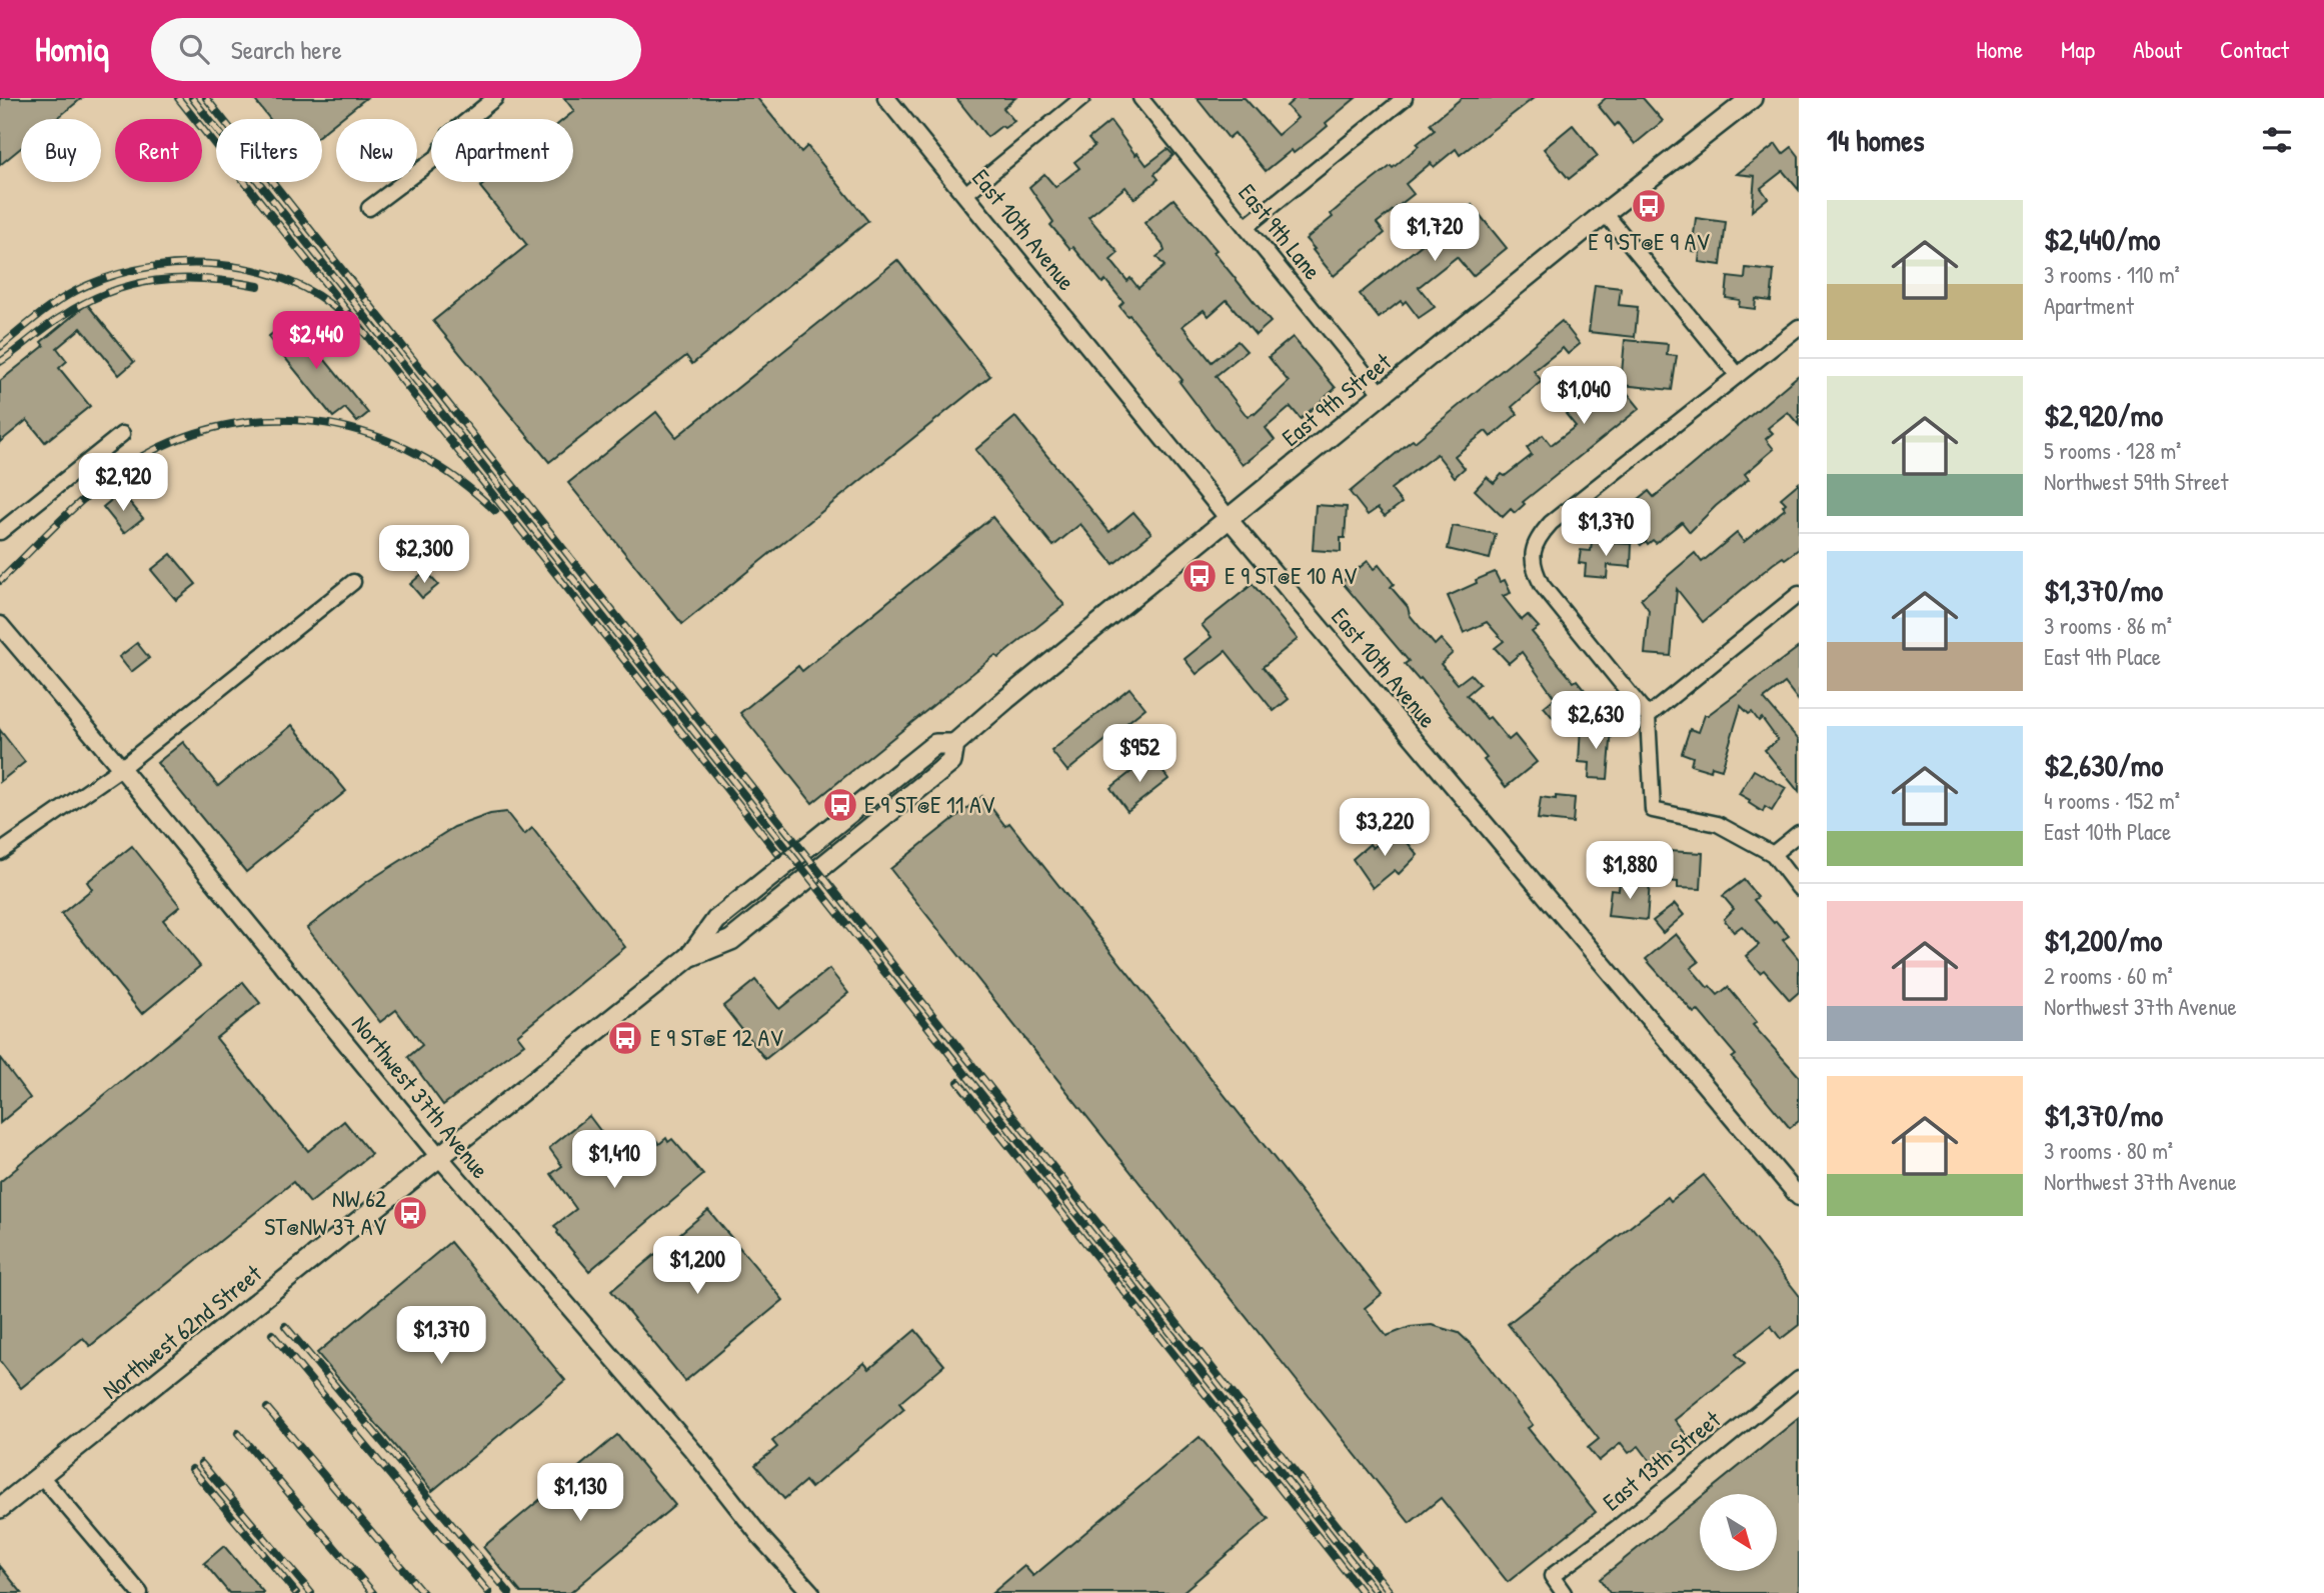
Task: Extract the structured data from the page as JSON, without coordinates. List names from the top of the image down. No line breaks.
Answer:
{"streets":{"main road":["East 9th Street","Northwest 62nd Street"],"street":["East 10th Avenue","East 9th Lane","Northwest 37th Avenue","East 13th Street"]},"crossings":[["East 10th Avenue","East 9th Street"],["East 9th Lane","East 9th Street"],["East 9th Street","Northwest 62nd Street"],["Northwest 37th Avenue","Northwest 62nd Street"]],"places":{"bus stop":["E 9 ST@E 9 AV","E 9 ST@E 10 AV","E 9 ST@E 11 AV","E 9 ST@E 12 AV","NW 62 ST@NW 37 AV"]},"north":"bottom right","page":{"header":"Homiq","search":"Search here","nav":["Home","Map","About","Contact"],"heading":"14 homes","chip":["Buy","Rent","Filters","New","Apartment"],"list":[{"name":"$2,440/mo","note":"3 rooms · 110 m² · Apartment"},{"name":"$2,920/mo","note":"5 rooms · 128 m² · Northwest 59th Street"},{"name":"$1,370/mo","note":"3 rooms · 86 m² · East 9th Place"},{"name":"$2,630/mo","note":"4 rooms · 152 m² · East 10th Place"},{"name":"$1,200/mo","note":"2 rooms · 60 m² · Northwest 37th Avenue"},{"name":"$1,370/mo","note":"3 rooms · 80 m² · Northwest 37th Avenue"}],"price":["$1,720","$2,440","$1,040","$2,920","$1,370","$2,300","$2,630","$952","$3,220","$1,880","$1,410","$1,200","$1,370","$1,130"]}}
